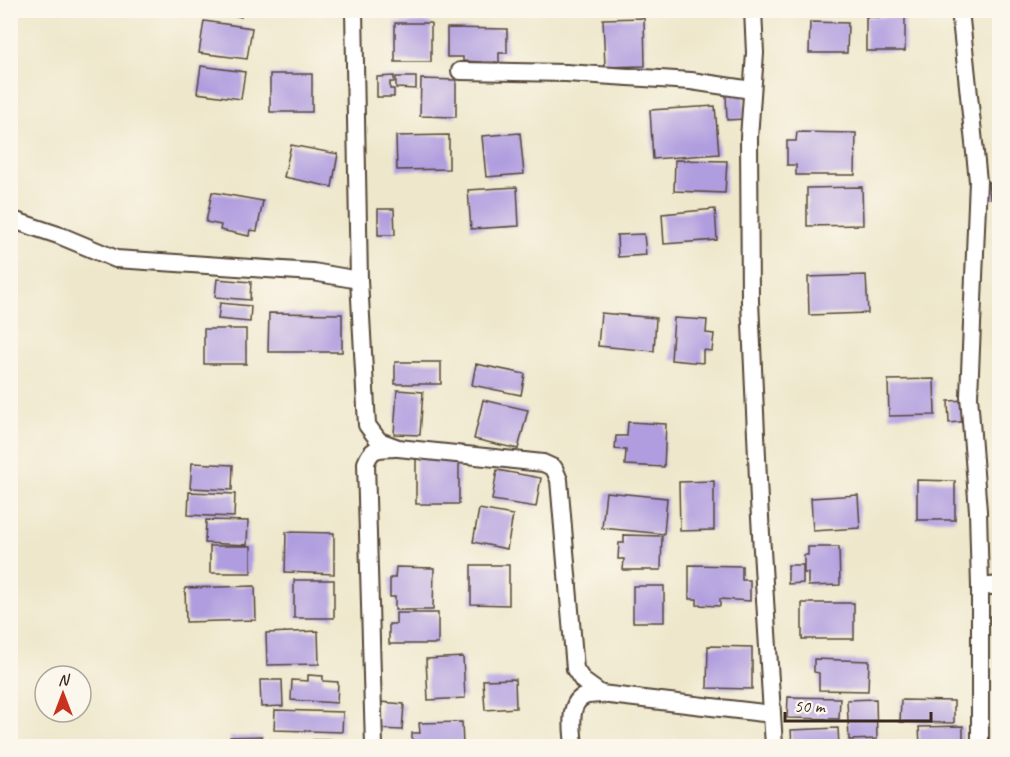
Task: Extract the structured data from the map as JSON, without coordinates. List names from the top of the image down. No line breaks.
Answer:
{"scale_bar":"50 m","north":"top"}
